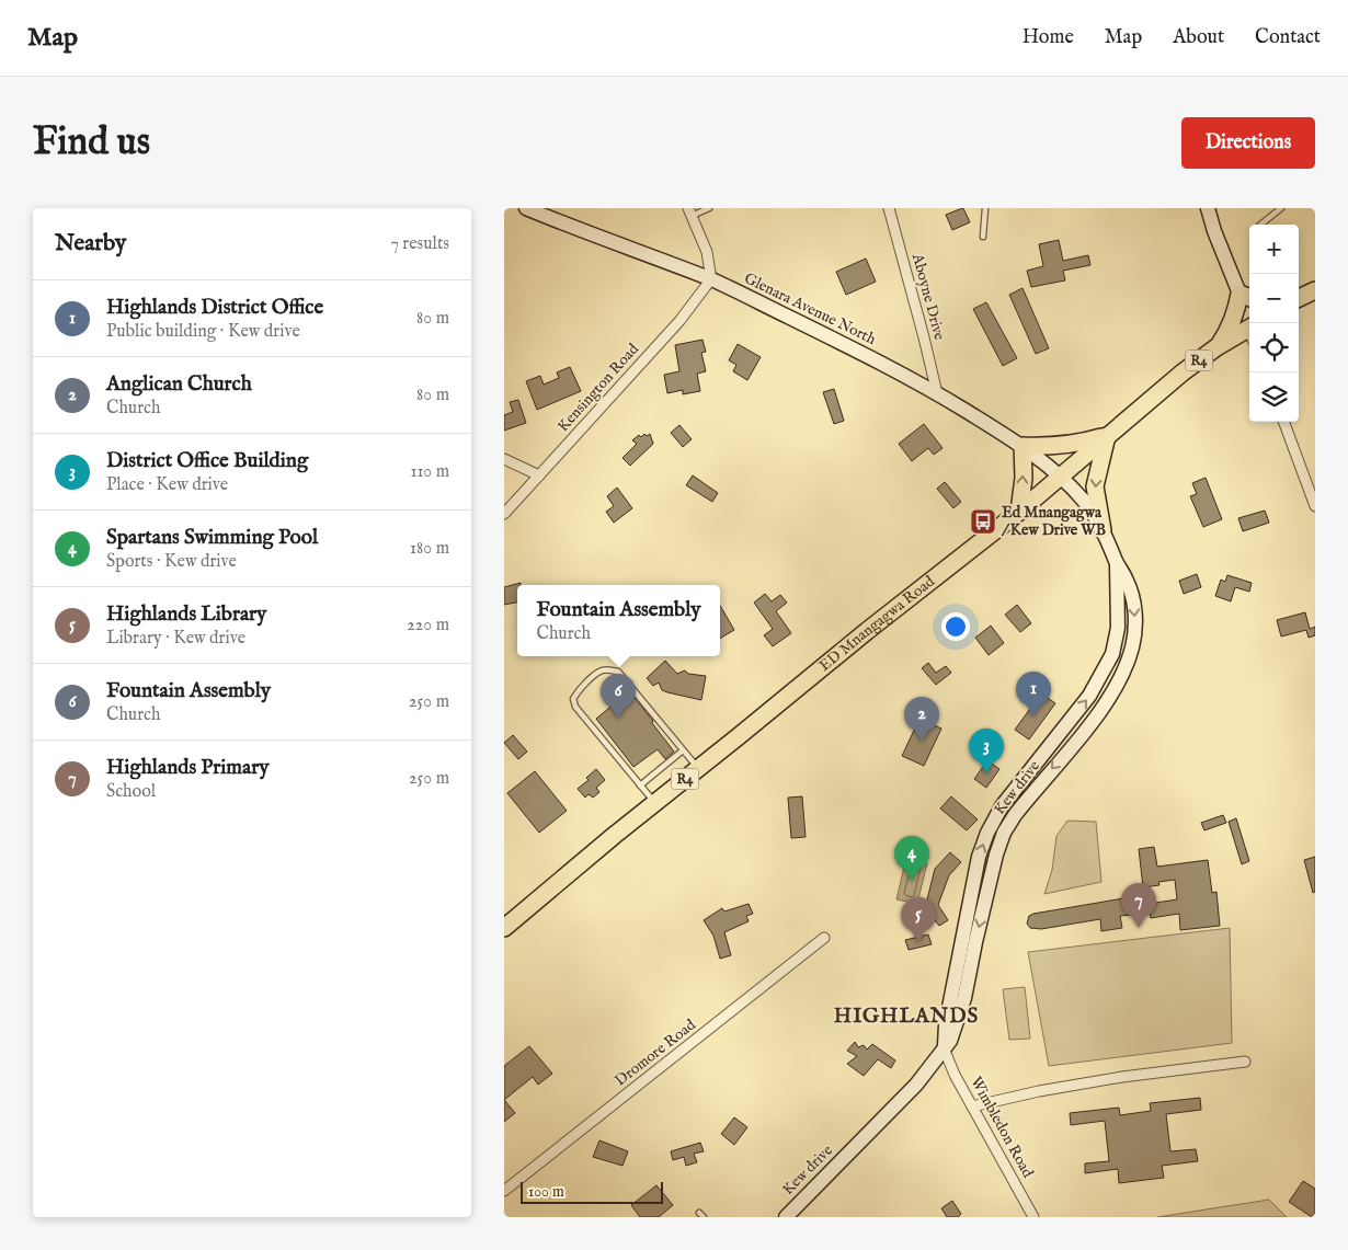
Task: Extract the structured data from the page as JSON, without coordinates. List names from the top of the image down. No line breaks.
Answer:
{"streets":{"highway":["R4","ED Mnangagwa Road"],"street":["Aboyne Drive","Glenara Avenue North","Kensington Road","Kew drive","Dromore Road","Wimbledon Road"]},"crossings":[["Aboyne Drive","Glenara Avenue North"],["Glenara Avenue North","Kensington Road"],["Glenara Avenue North","ED Mnangagwa Road"],["Glenara Avenue North","Kew drive"],["ED Mnangagwa Road","Kew drive"],["Kew drive","Wimbledon Road"]],"districts":["HIGHLANDS"],"places":{"bus stop":["Ed Mnangagwa / Kew Drive WB"]},"scale_bar":"100 m","page":{"header":"Map","nav":["Home","Map","About","Contact"],"buttons":"Directions","title":"Find us","heading":["Nearby","7 results"],"map_buttons":["+","−"],"list":[{"mark":"1","name":"Highlands District Office","note":"Public building · Kew drive","value":"80 m"},{"mark":"2","name":"Anglican Church","note":"Church","value":"80 m"},{"mark":"3","name":"District Office Building","note":"Place · Kew drive","value":"110 m"},{"mark":"4","name":"Spartans Swimming Pool","note":"Sports · Kew drive","value":"180 m"},{"mark":"5","name":"Highlands Library","note":"Library · Kew drive","value":"220 m"},{"mark":"6","name":"Fountain Assembly","note":"Church","value":"250 m"},{"mark":"7","name":"Highlands Primary","note":"School","value":"250 m"}],"popup":["Fountain Assembly","Church"],"pins":["1","6","2","3","4","7","5"],"scale":"100 m"}}
